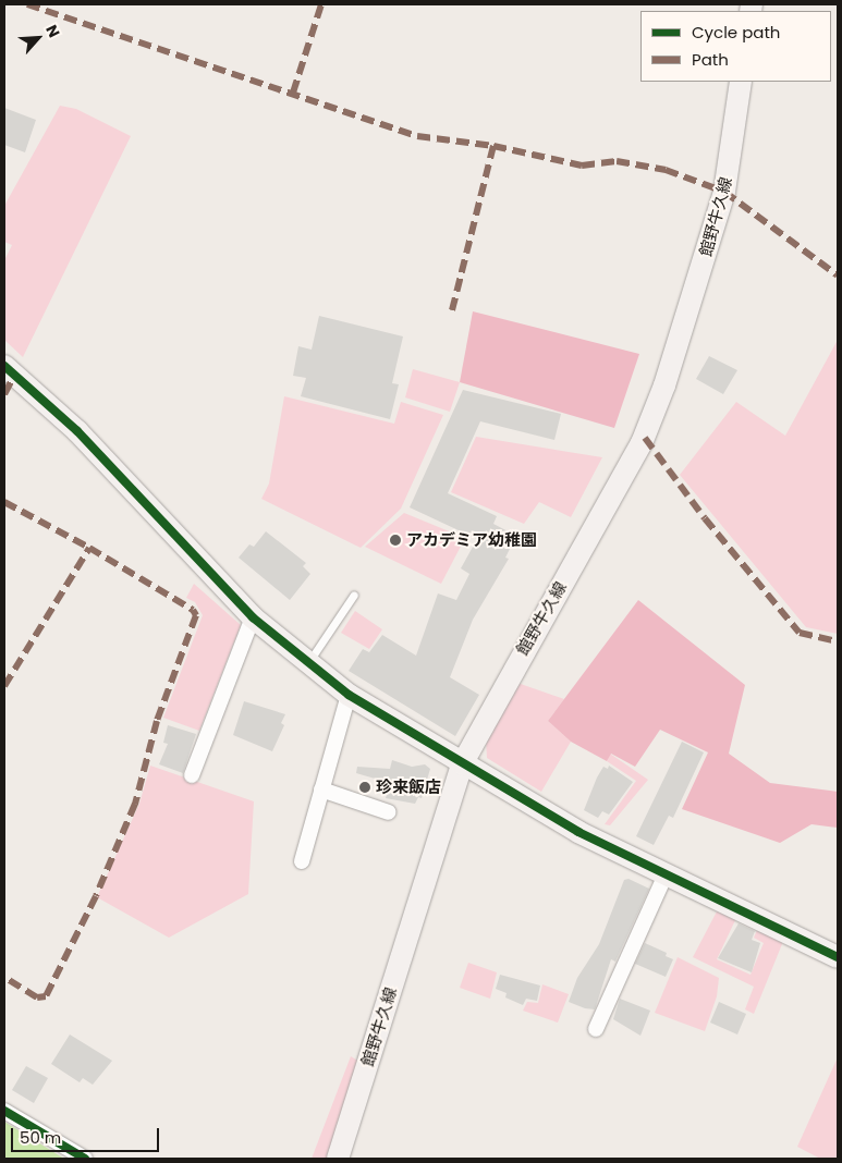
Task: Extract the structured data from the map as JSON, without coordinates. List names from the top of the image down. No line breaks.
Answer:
{"streets":{"main road":["館野牛久線"]},"places":["アカデミア幼稚園","珍来飯店"],"legend":["Cycle path","Path"],"scale_bar":"50 m","north":"top right"}
